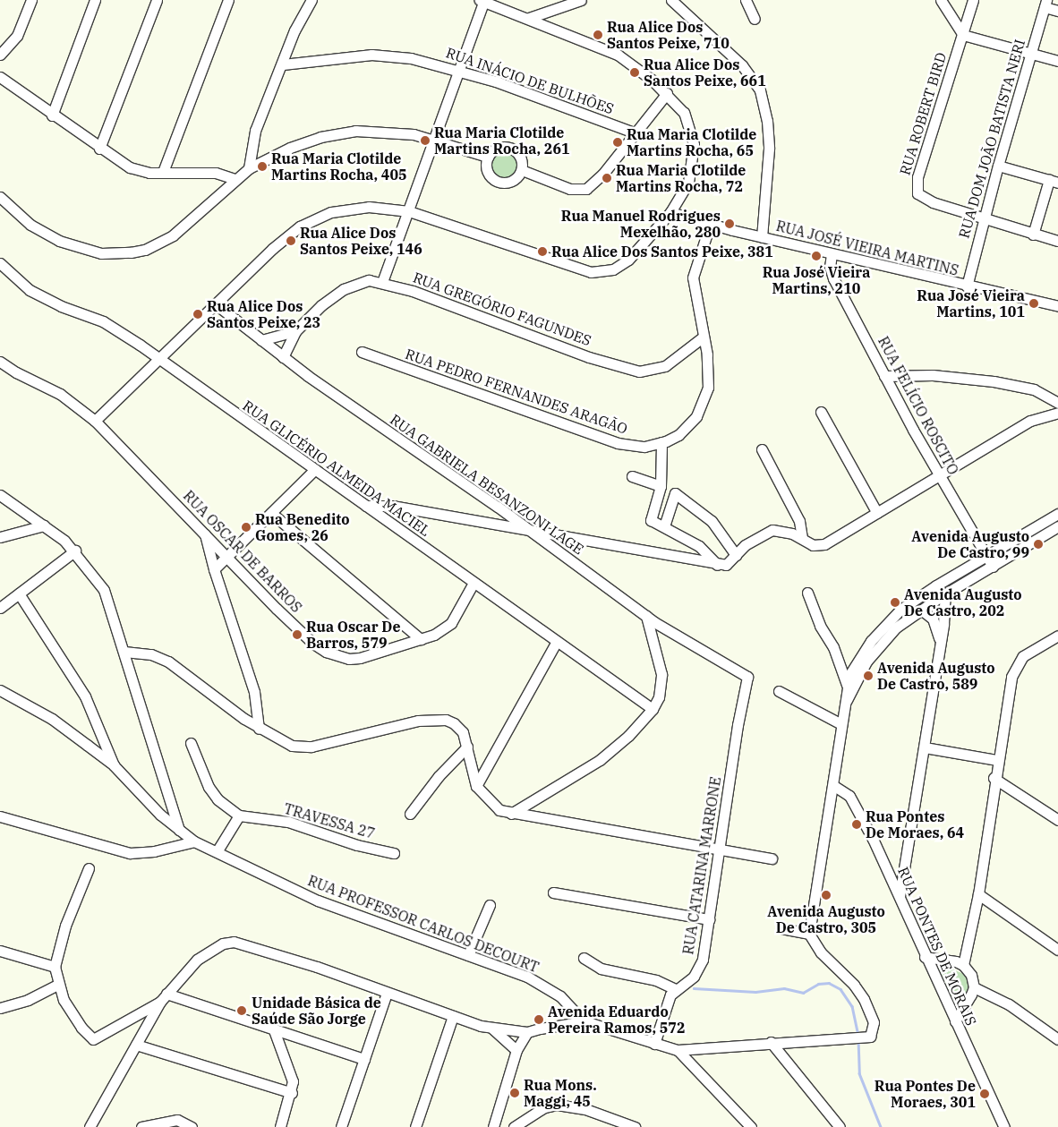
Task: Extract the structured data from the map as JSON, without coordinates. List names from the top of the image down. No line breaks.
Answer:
{"streets":{"street":["RUA INÁCIO DE BULHÕES","RUA ROBERT BIRD","RUA DOM JOÃO BATISTA NERI","RUA JOSÉ VIEIRA MARTINS","RUA GREGÓRIO FAGUNDES","RUA PEDRO FERNANDES ARAGÃO","RUA FELÍCIO ROSCITO","RUA GLICÉRIO ALMEIDA MACIEL","RUA GABRIELA BESANZONI LAGE","RUA OSCAR DE BARROS","TRAVESSA 27","RUA CATARINA MARRONE","RUA PROFESSOR CARLOS DECOURT","RUA PONTES DE MORAIS"]},"crossings":[["RUA ROBERT BIRD","RUA DOM JOÃO BATISTA NERI"],["RUA DOM JOÃO BATISTA NERI","RUA JOSÉ VIEIRA MARTINS"],["RUA JOSÉ VIEIRA MARTINS","RUA PEDRO FERNANDES ARAGÃO"],["RUA JOSÉ VIEIRA MARTINS","RUA FELÍCIO ROSCITO"],["RUA GREGÓRIO FAGUNDES","RUA PEDRO FERNANDES ARAGÃO"],["RUA GREGÓRIO FAGUNDES","RUA GABRIELA BESANZONI LAGE"],["RUA GLICÉRIO ALMEIDA MACIEL","RUA OSCAR DE BARROS"],["RUA GABRIELA BESANZONI LAGE","RUA CATARINA MARRONE"]],"places":["Rua Alice Dos Santos Peixe, 710","Rua Alice Dos Santos Peixe, 661","Rua Maria Clotilde Martins Rocha, 261","Rua Maria Clotilde Martins Rocha, 65","Rua Maria Clotilde Martins Rocha, 405","Rua Maria Clotilde Martins Rocha, 72","Rua Manuel Rodrigues Mexelhão, 280","Rua Alice Dos Santos Peixe, 146","Rua Alice Dos Santos Peixe, 381","Rua José Vieira Martins, 210","Rua José Vieira Martins, 101","Rua Alice Dos Santos Peixe, 23","Rua Benedito Gomes, 26","Avenida Augusto De Castro, 99","Avenida Augusto De Castro, 202","Rua Oscar De Barros, 579","Avenida Augusto De Castro, 589","Rua Pontes De Moraes, 64","Avenida Augusto De Castro, 305","Unidade Básica de Saúde São Jorge","Avenida Eduardo Pereira Ramos, 572","Rua Mons. Maggi, 45","Rua Pontes De Moraes, 301"]}
